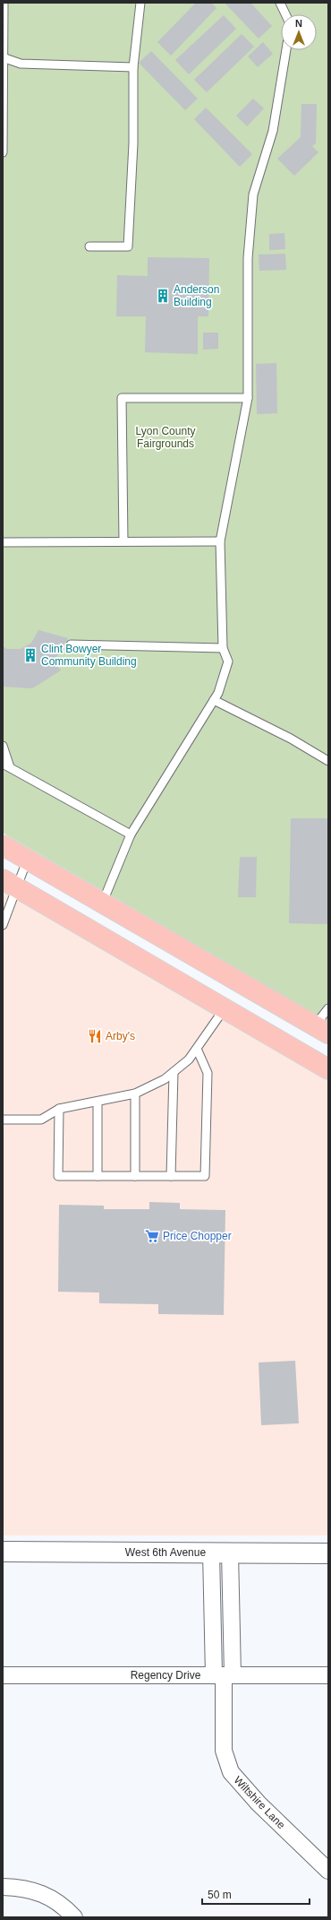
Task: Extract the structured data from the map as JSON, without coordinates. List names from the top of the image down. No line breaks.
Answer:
{"streets":{"street":["West 6th Avenue","Regency Drive","Wiltshire Lane"]},"crossings":[["West 6th Avenue","Wiltshire Lane"],["Regency Drive","Wiltshire Lane"]],"parks":["Lyon County Fairgrounds"],"places":{"building":["Anderson Building","Clint Bowyer Community Building"],"restaurant":["Arby's"],"supermarket":["Price Chopper"]},"scale_bar":"50 m","north":"top"}
